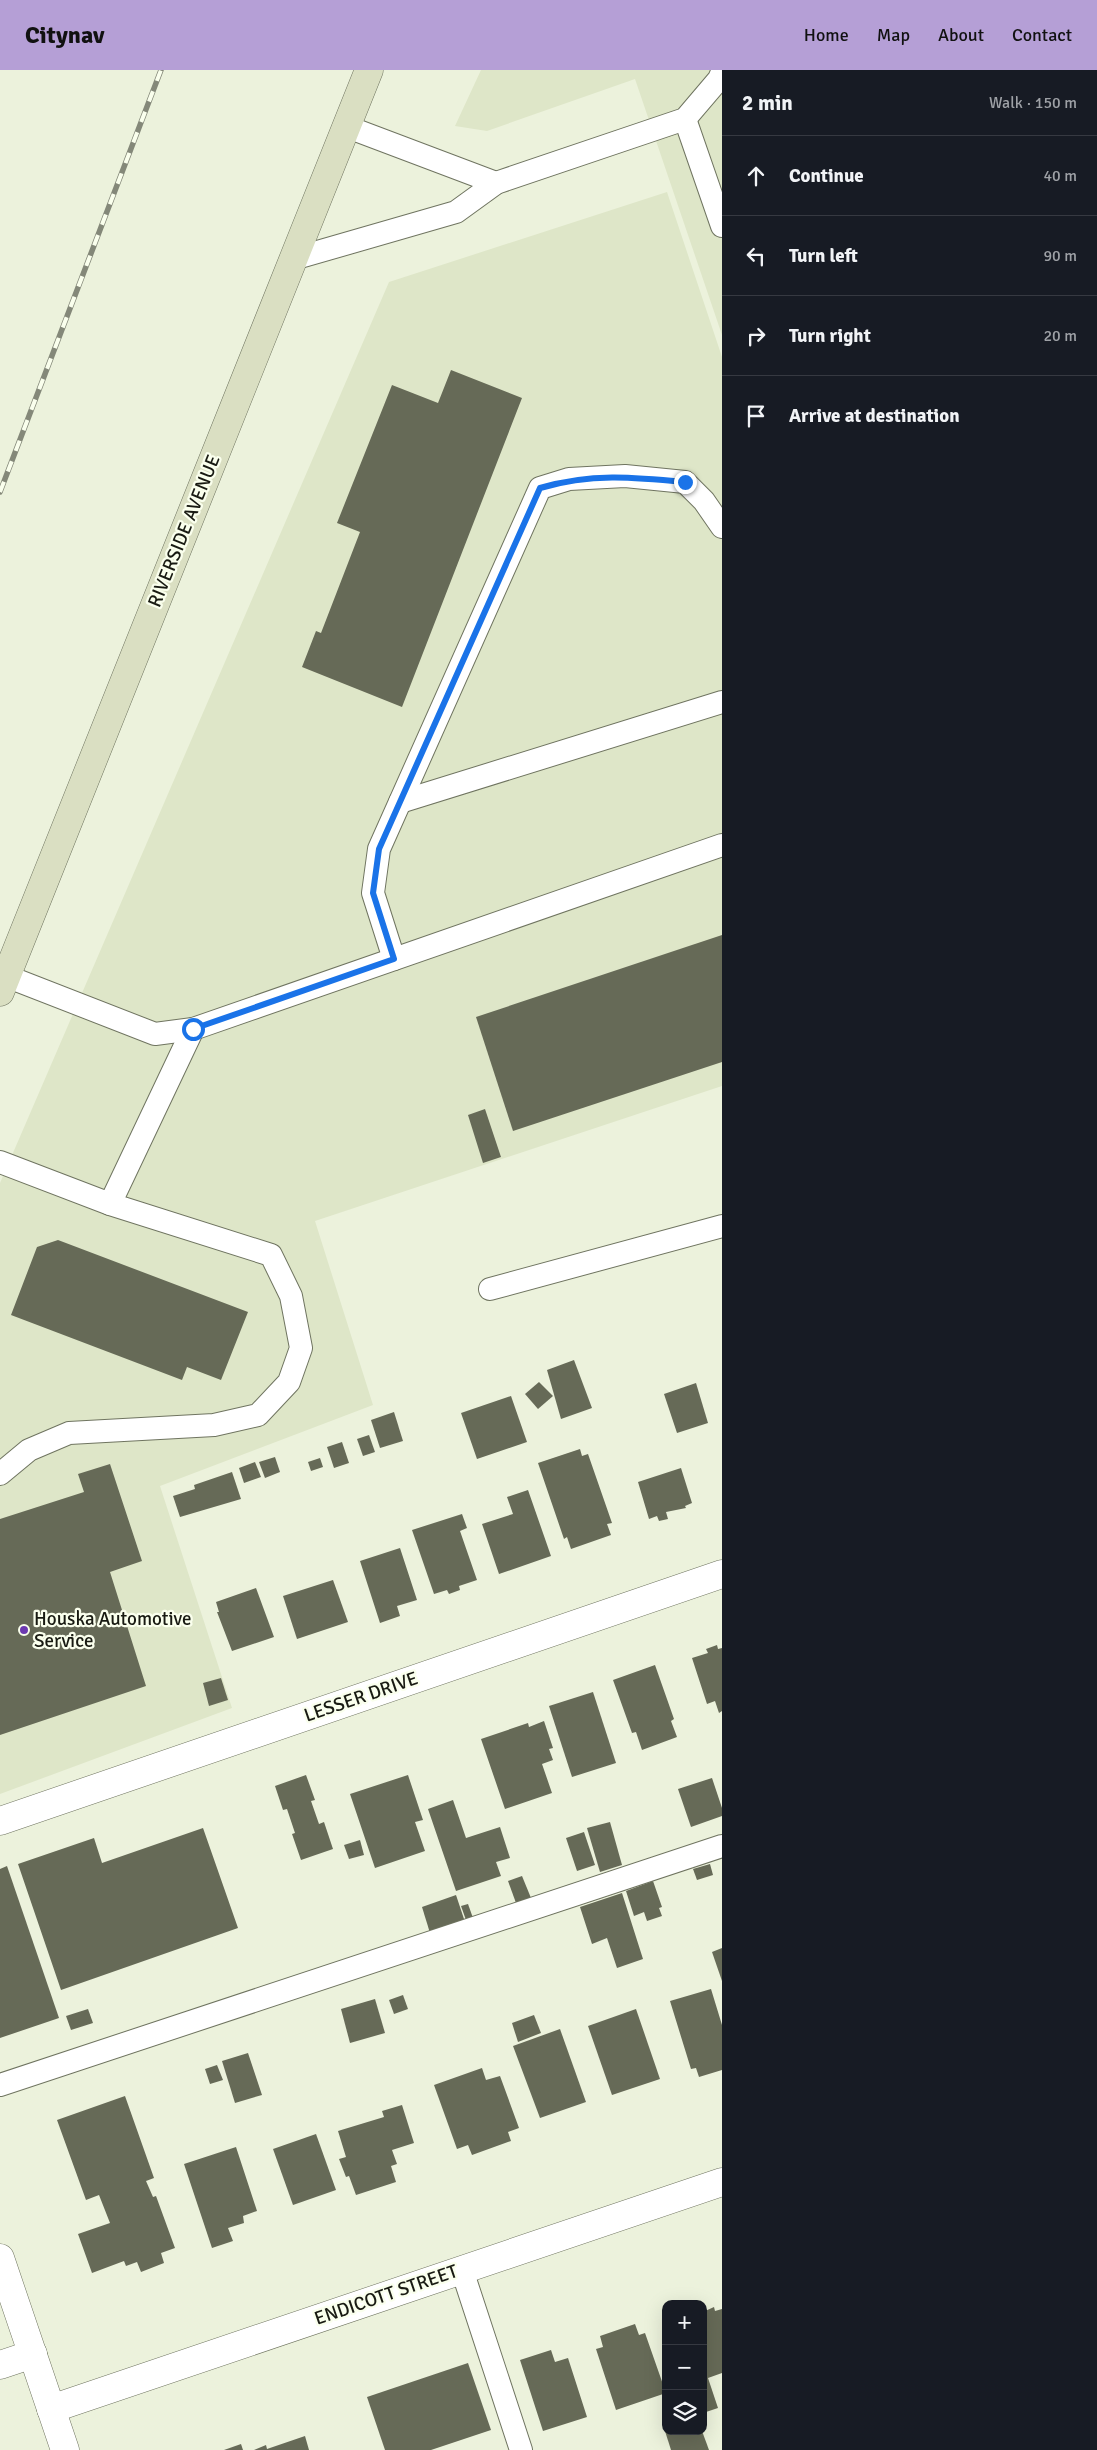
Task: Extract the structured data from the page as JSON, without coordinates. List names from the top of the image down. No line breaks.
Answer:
{"streets":{"main road":["RIVERSIDE AVENUE"],"street":["LESSER DRIVE","ENDICOTT STREET"]},"places":["Houska Automotive Service"],"page":{"header":"Citynav","nav":["Home","Map","About","Contact"],"heading":["2 min","Walk · 150 m"],"list":[["Continue","40 m"],["Turn left","90 m"],["Turn right","20 m"],"Arrive at destination"],"map_buttons":["+","−"]}}
